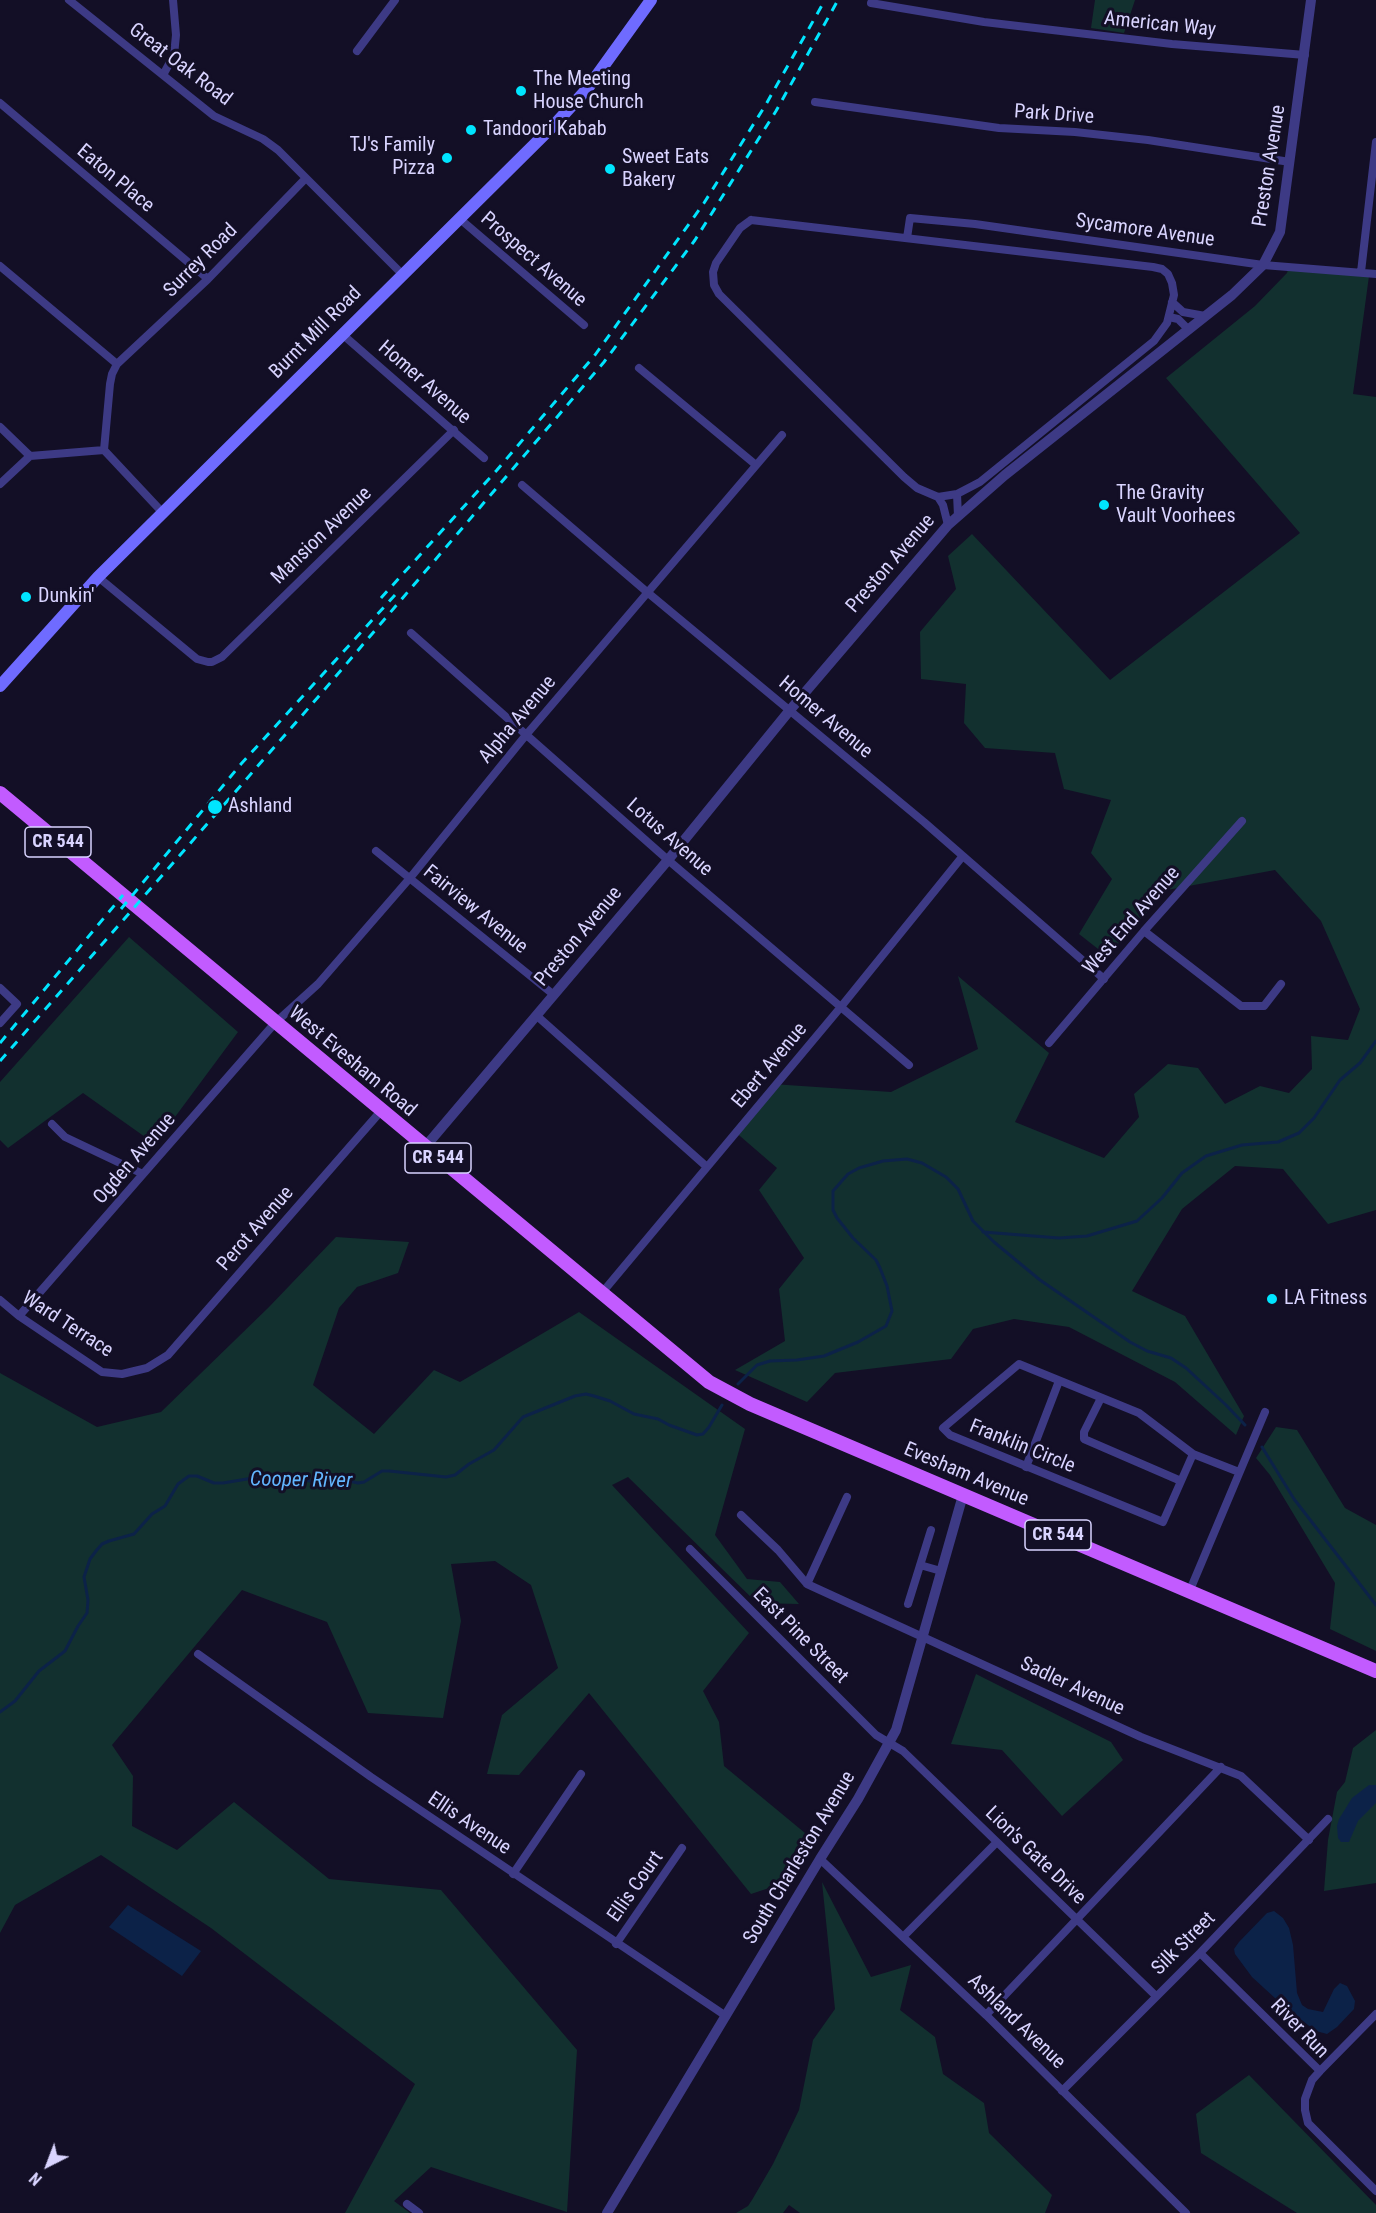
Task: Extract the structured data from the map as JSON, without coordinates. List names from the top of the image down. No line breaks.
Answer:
{"streets":{"main road":["Burnt Mill Road","CR 544","West Evesham Road","Evesham Avenue"],"street":["American Way","Great Oak Road","Park Drive","Preston Avenue","Eaton Place","Sycamore Avenue","Prospect Avenue","Surrey Road","Homer Avenue","Mansion Avenue","Alpha Avenue","Lotus Avenue","Fairview Avenue","West End Avenue","Ebert Avenue","Ogden Avenue","Perot Avenue","Ward Terrace","Franklin Circle","East Pine Street","Sadler Avenue","Ellis Avenue","Lion's Gate Drive","South Charleston Avenue","Ellis Court","Silk Street","Ashland Avenue","River Run"]},"crossings":[["American Way","Preston Avenue"],["Great Oak Road","Surrey Road"],["Great Oak Road","Burnt Mill Road"],["Park Drive","Preston Avenue"],["Preston Avenue","Sycamore Avenue"],["Preston Avenue","Homer Avenue"],["Preston Avenue","Lotus Avenue"],["Preston Avenue","Fairview Avenue"],["Preston Avenue","West Evesham Road"],["Eaton Place","Surrey Road"],["Prospect Avenue","Burnt Mill Road"],["Burnt Mill Road","Homer Avenue"],["Burnt Mill Road","Mansion Avenue"],["Homer Avenue","Mansion Avenue"],["Homer Avenue","Alpha Avenue"],["Homer Avenue","West End Avenue"],["Homer Avenue","Ebert Avenue"],["Alpha Avenue","Lotus Avenue"],["Alpha Avenue","Fairview Avenue"],["Alpha Avenue","West Evesham Road"],["Alpha Avenue","Ogden Avenue"],["Lotus Avenue","Ebert Avenue"],["West Evesham Road","Ebert Avenue"],["West Evesham Road","Ogden Avenue"],["West Evesham Road","Perot Avenue"],["West Evesham Road","Evesham Avenue"],["Ogden Avenue","Ward Terrace"],["Perot Avenue","Ward Terrace"],["Evesham Avenue","South Charleston Avenue"],["East Pine Street","Lion's Gate Drive"],["East Pine Street","South Charleston Avenue"],["Sadler Avenue","South Charleston Avenue"],["Sadler Avenue","Silk Street"],["Ellis Avenue","South Charleston Avenue"],["Ellis Avenue","Ellis Court"],["Lion's Gate Drive","South Charleston Avenue"],["Lion's Gate Drive","Silk Street"],["South Charleston Avenue","Ashland Avenue"],["Silk Street","Ashland Avenue"],["Silk Street","River Run"]],"water":["Cooper River"],"places":["The Meeting House Church","Tandoori Kabab","TJ's Family Pizza","Sweet Eats Bakery","The Gravity Vault Voorhees","Dunkin'","Ashland","LA Fitness"],"north":"bottom left"}
